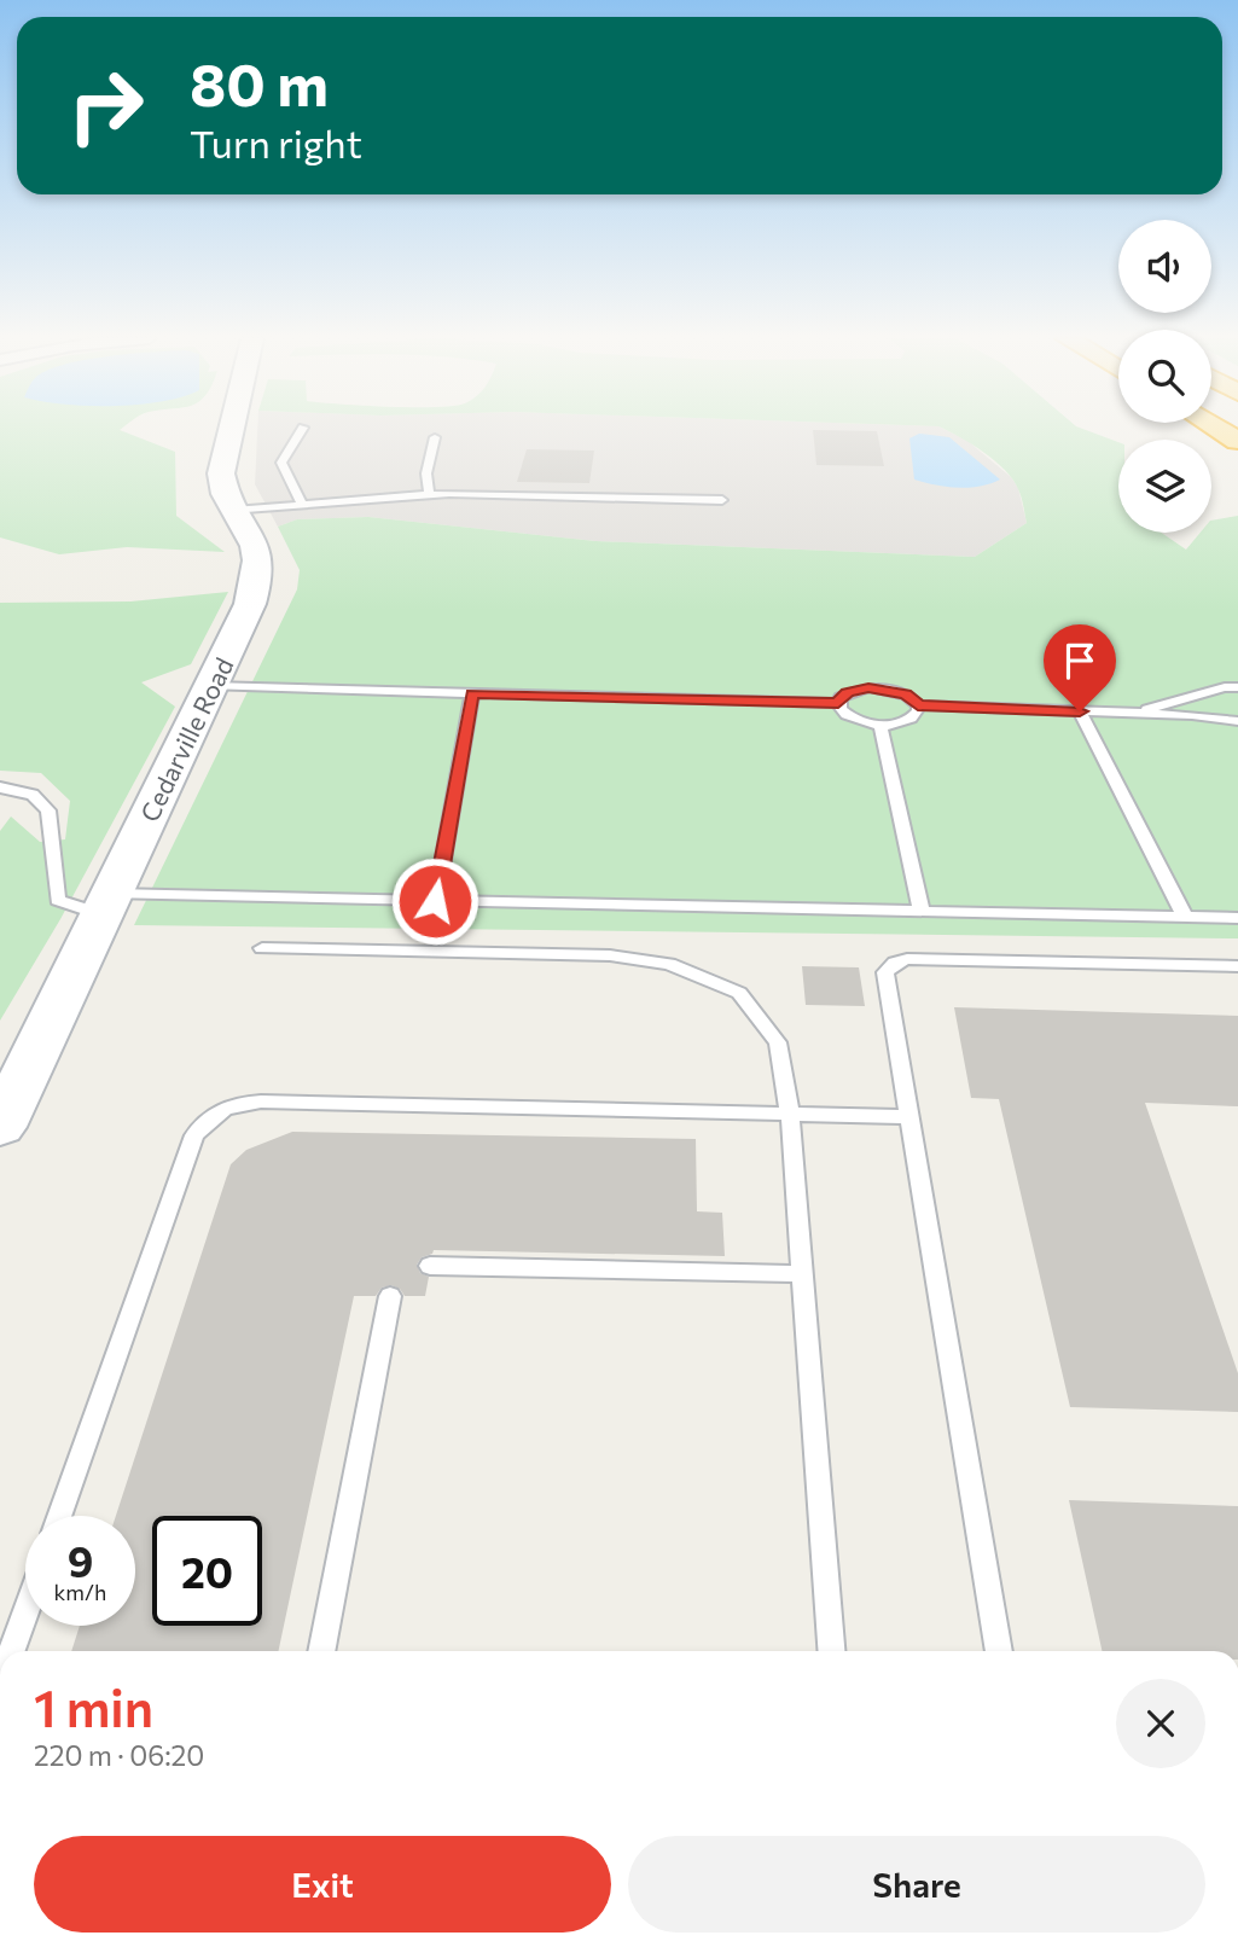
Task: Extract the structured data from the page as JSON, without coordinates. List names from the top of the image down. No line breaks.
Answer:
{"streets":{"main road":["Cedarville Road"]},"page":{"turn":["80 m","Turn right"],"speed":"9 km/h","limit":"20","heading":["1 min","220 m · 06:20"],"buttons":["Exit","Share"]}}
